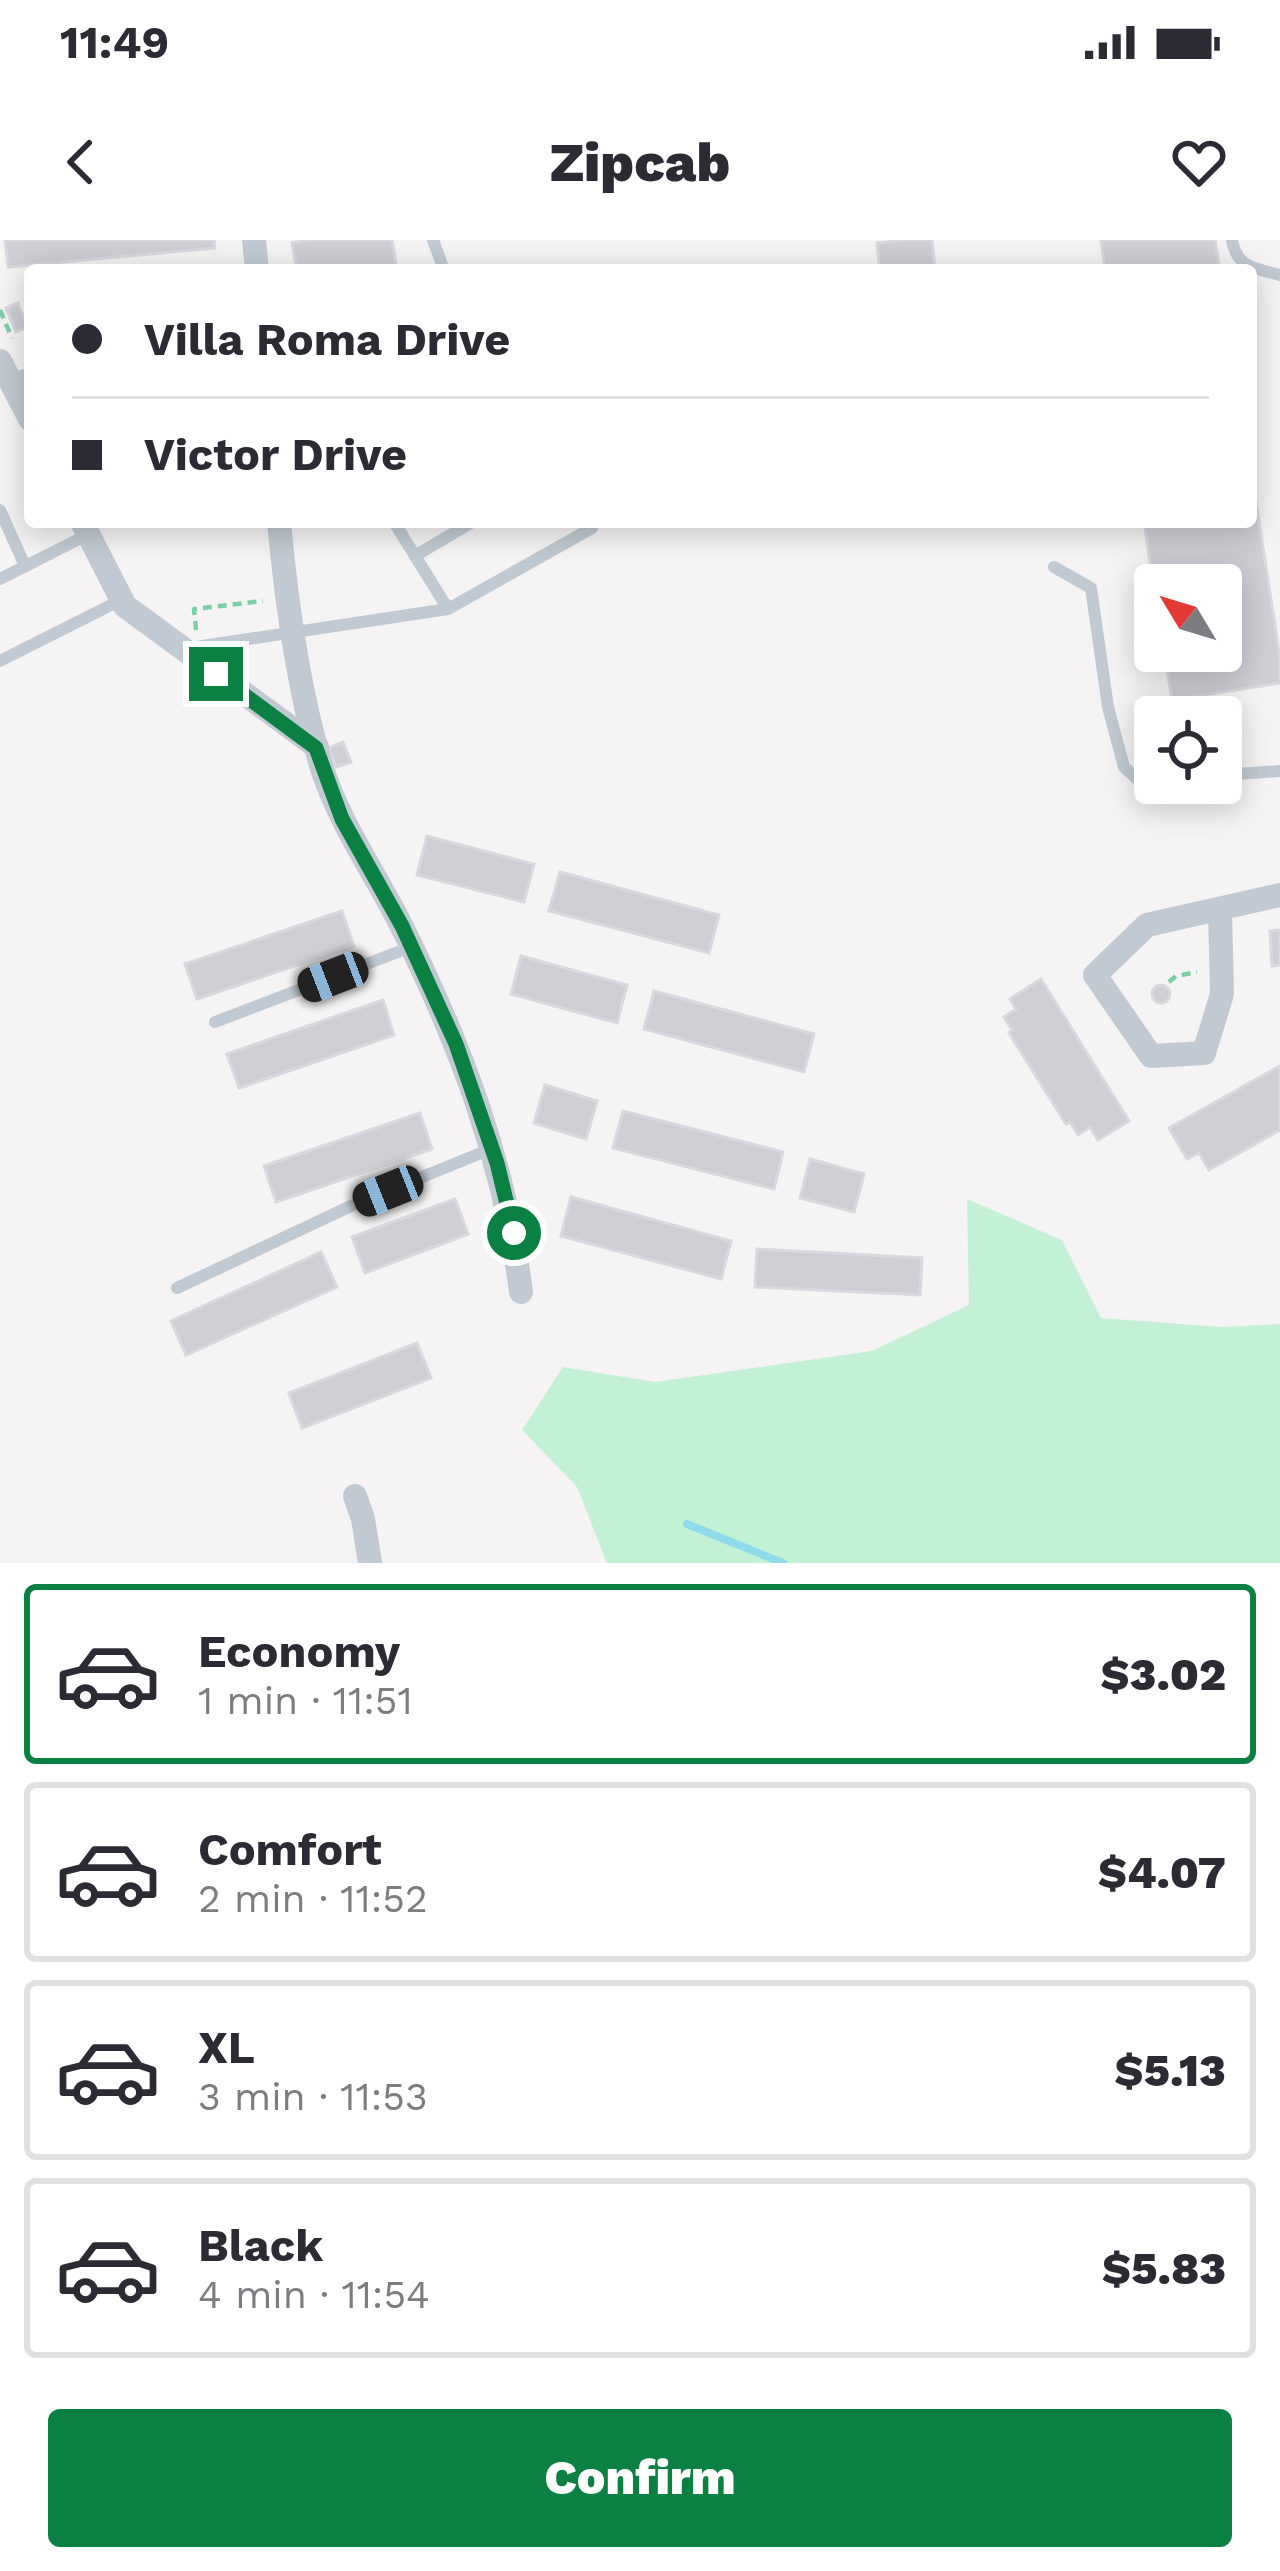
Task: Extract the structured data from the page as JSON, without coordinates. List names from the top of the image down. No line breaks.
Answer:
{"north":"top left","page":{"status":"11:49","header":"Zipcab","banner":["Villa Roma Drive","Victor Drive"],"list":[{"name":"Economy","note":"1 min · 11:51","value":"$3.02"},{"name":"Comfort","note":"2 min · 11:52","value":"$4.07"},{"name":"XL","note":"3 min · 11:53","value":"$5.13"},{"name":"Black","note":"4 min · 11:54","value":"$5.83"}],"buttons":"Confirm"}}
